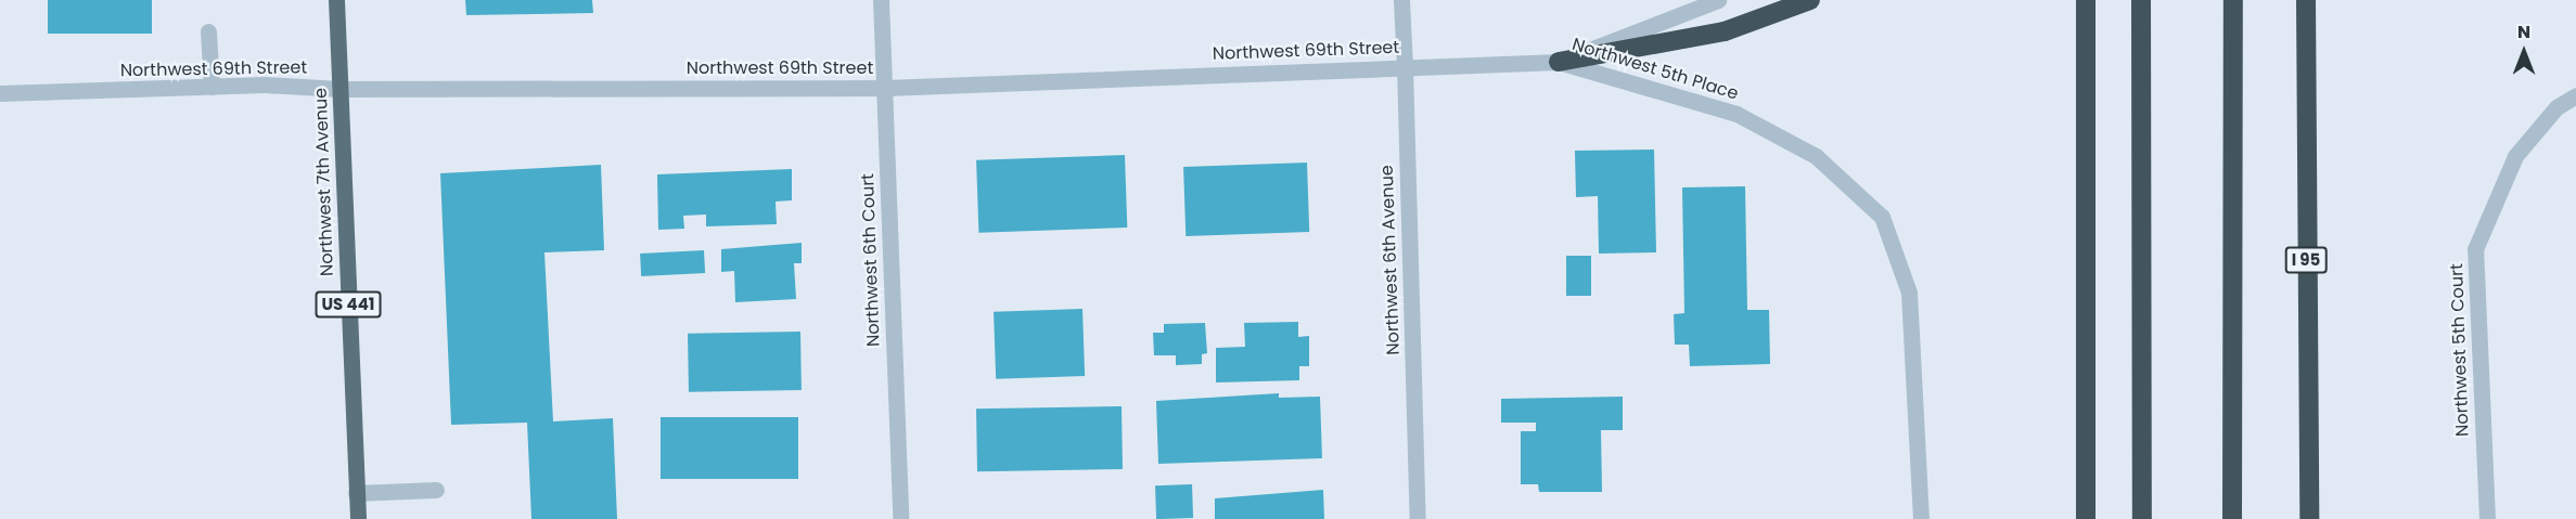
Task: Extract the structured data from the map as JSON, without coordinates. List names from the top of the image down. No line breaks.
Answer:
{"streets":{"highway":["I 95"],"main road":["Northwest 7th Avenue","US 441"],"street":["Northwest 69th Street","Northwest 5th Place","Northwest 6th Court","Northwest 6th Avenue","Northwest 5th Court"]},"crossings":[["Northwest 69th Street","Northwest 5th Place"],["Northwest 69th Street","Northwest 7th Avenue"],["Northwest 69th Street","Northwest 6th Court"],["Northwest 69th Street","Northwest 6th Avenue"]],"north":"top"}
